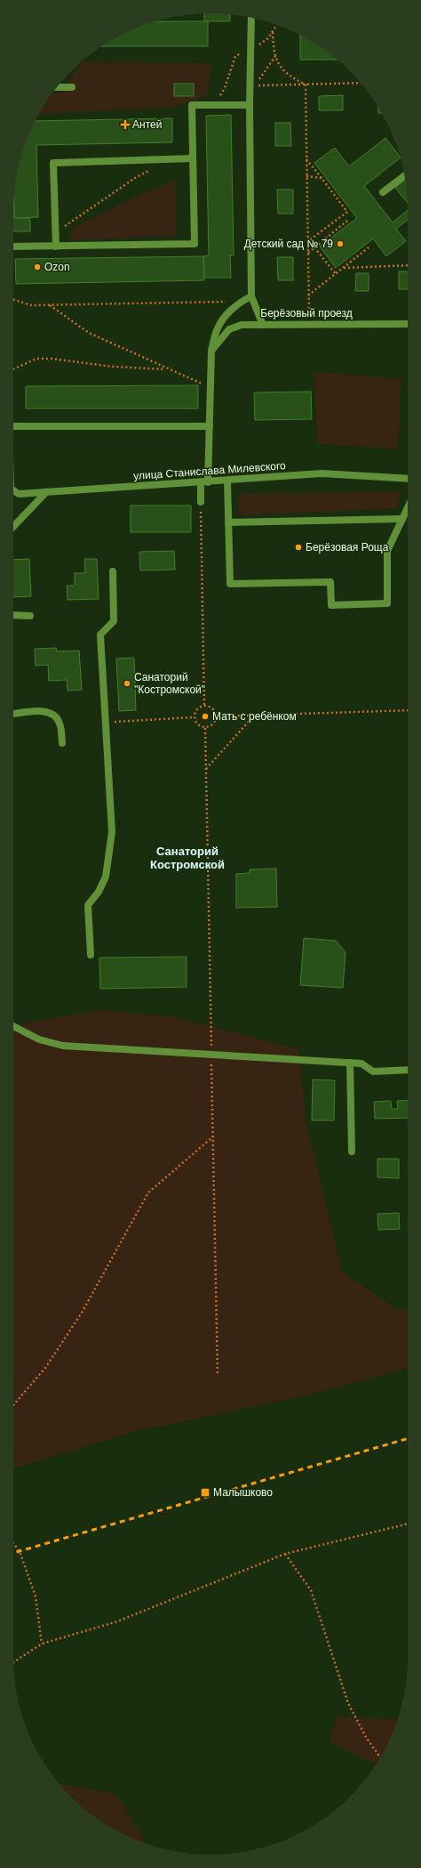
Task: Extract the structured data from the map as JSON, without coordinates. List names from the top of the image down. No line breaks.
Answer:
{"streets":{"street":["Берёзовый проезд","улица Станислава Милевского"]},"districts":["Санаторий Костромской"],"places":{"health":["Антей"],"other":["Детский сад № 79","Ozon","Берёзовая Роща","Санаторий \"Костромской\"","Мать с ребёнком"],"transit":["Малышково"]}}
